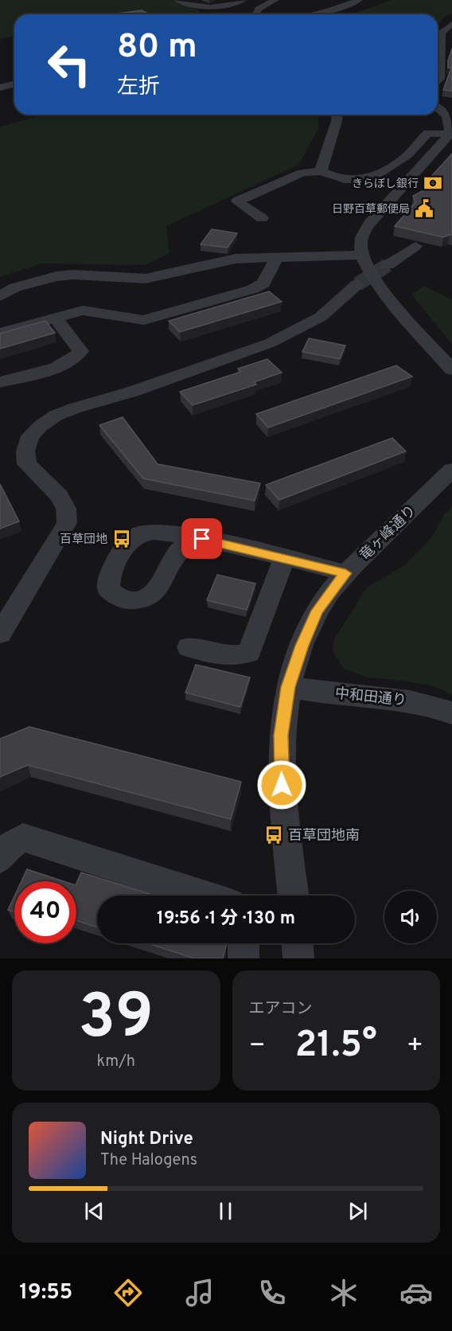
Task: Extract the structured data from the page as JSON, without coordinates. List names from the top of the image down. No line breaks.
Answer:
{"streets":{"street":["竜ヶ峰通り","中和田通り"]},"crossings":[["竜ヶ峰通り","中和田通り"]],"places":{"bank":["きらぼし銀行"],"public building":["日野百草郵便局"],"bus stop":["百草団地","百草団地南"]},"page":{"turn":["80 m","左折"],"limit":"40","trip":"19:56 · 1 分 · 130 m","tile":[["39","km/h"],"エアコン"],"heat":["−","21.5°","+"],"song":["Night Drive","The Halogens"],"tabs":"19:55"}}
